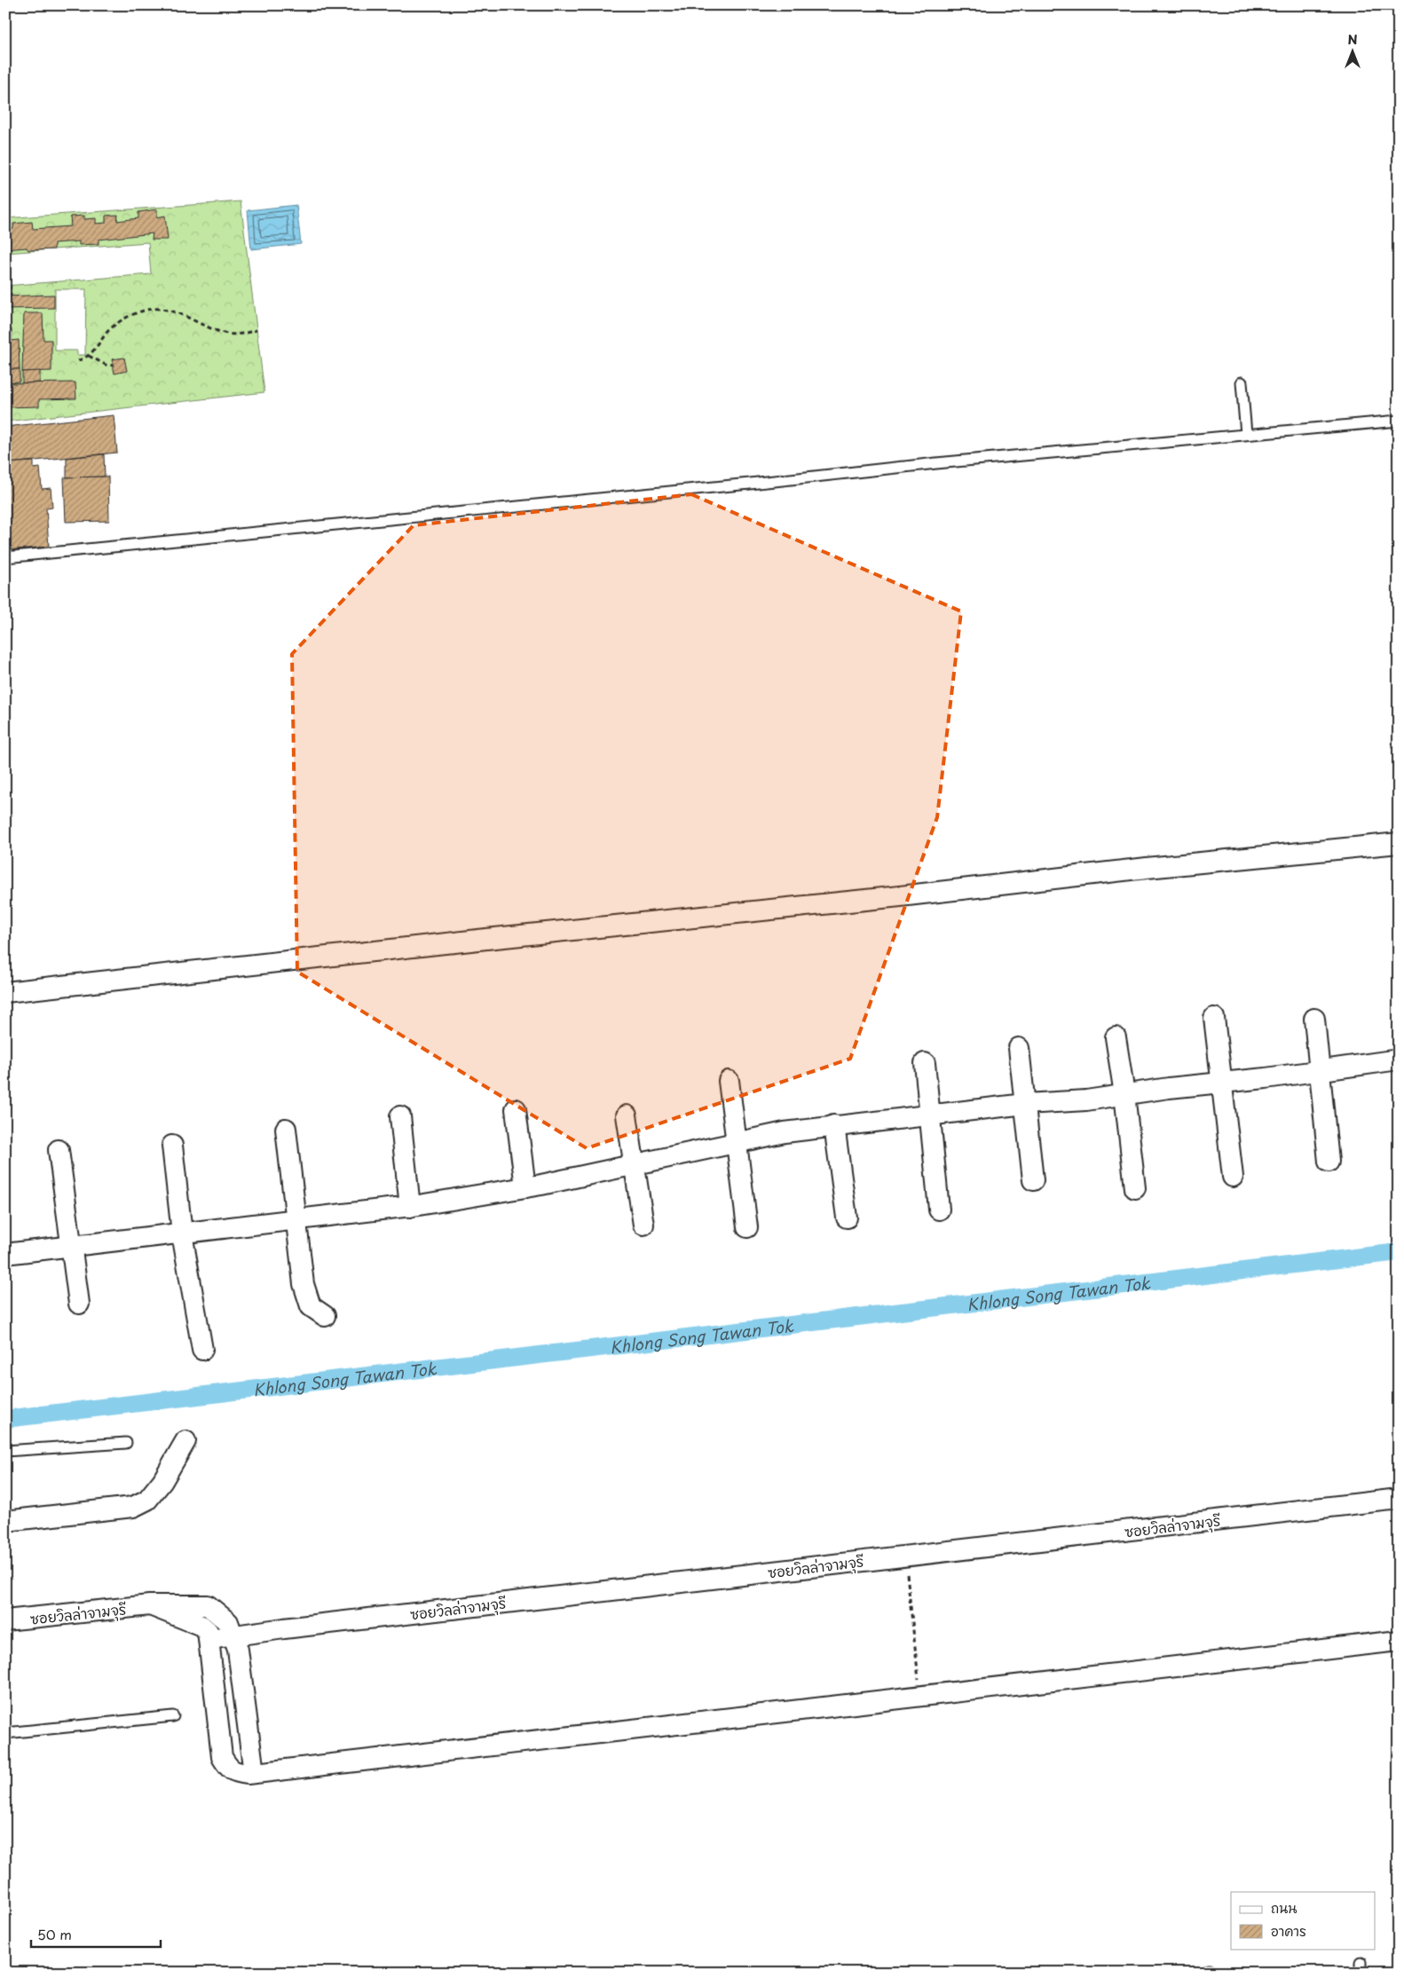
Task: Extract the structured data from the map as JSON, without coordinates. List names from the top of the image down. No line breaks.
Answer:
{"streets":{"street":["ซอยวิลล่าจามจุรี"]},"water":["Khlong Song Tawan Tok"],"legend":["ถนน","อาคาร"],"scale_bar":"50 m","north":"top"}
